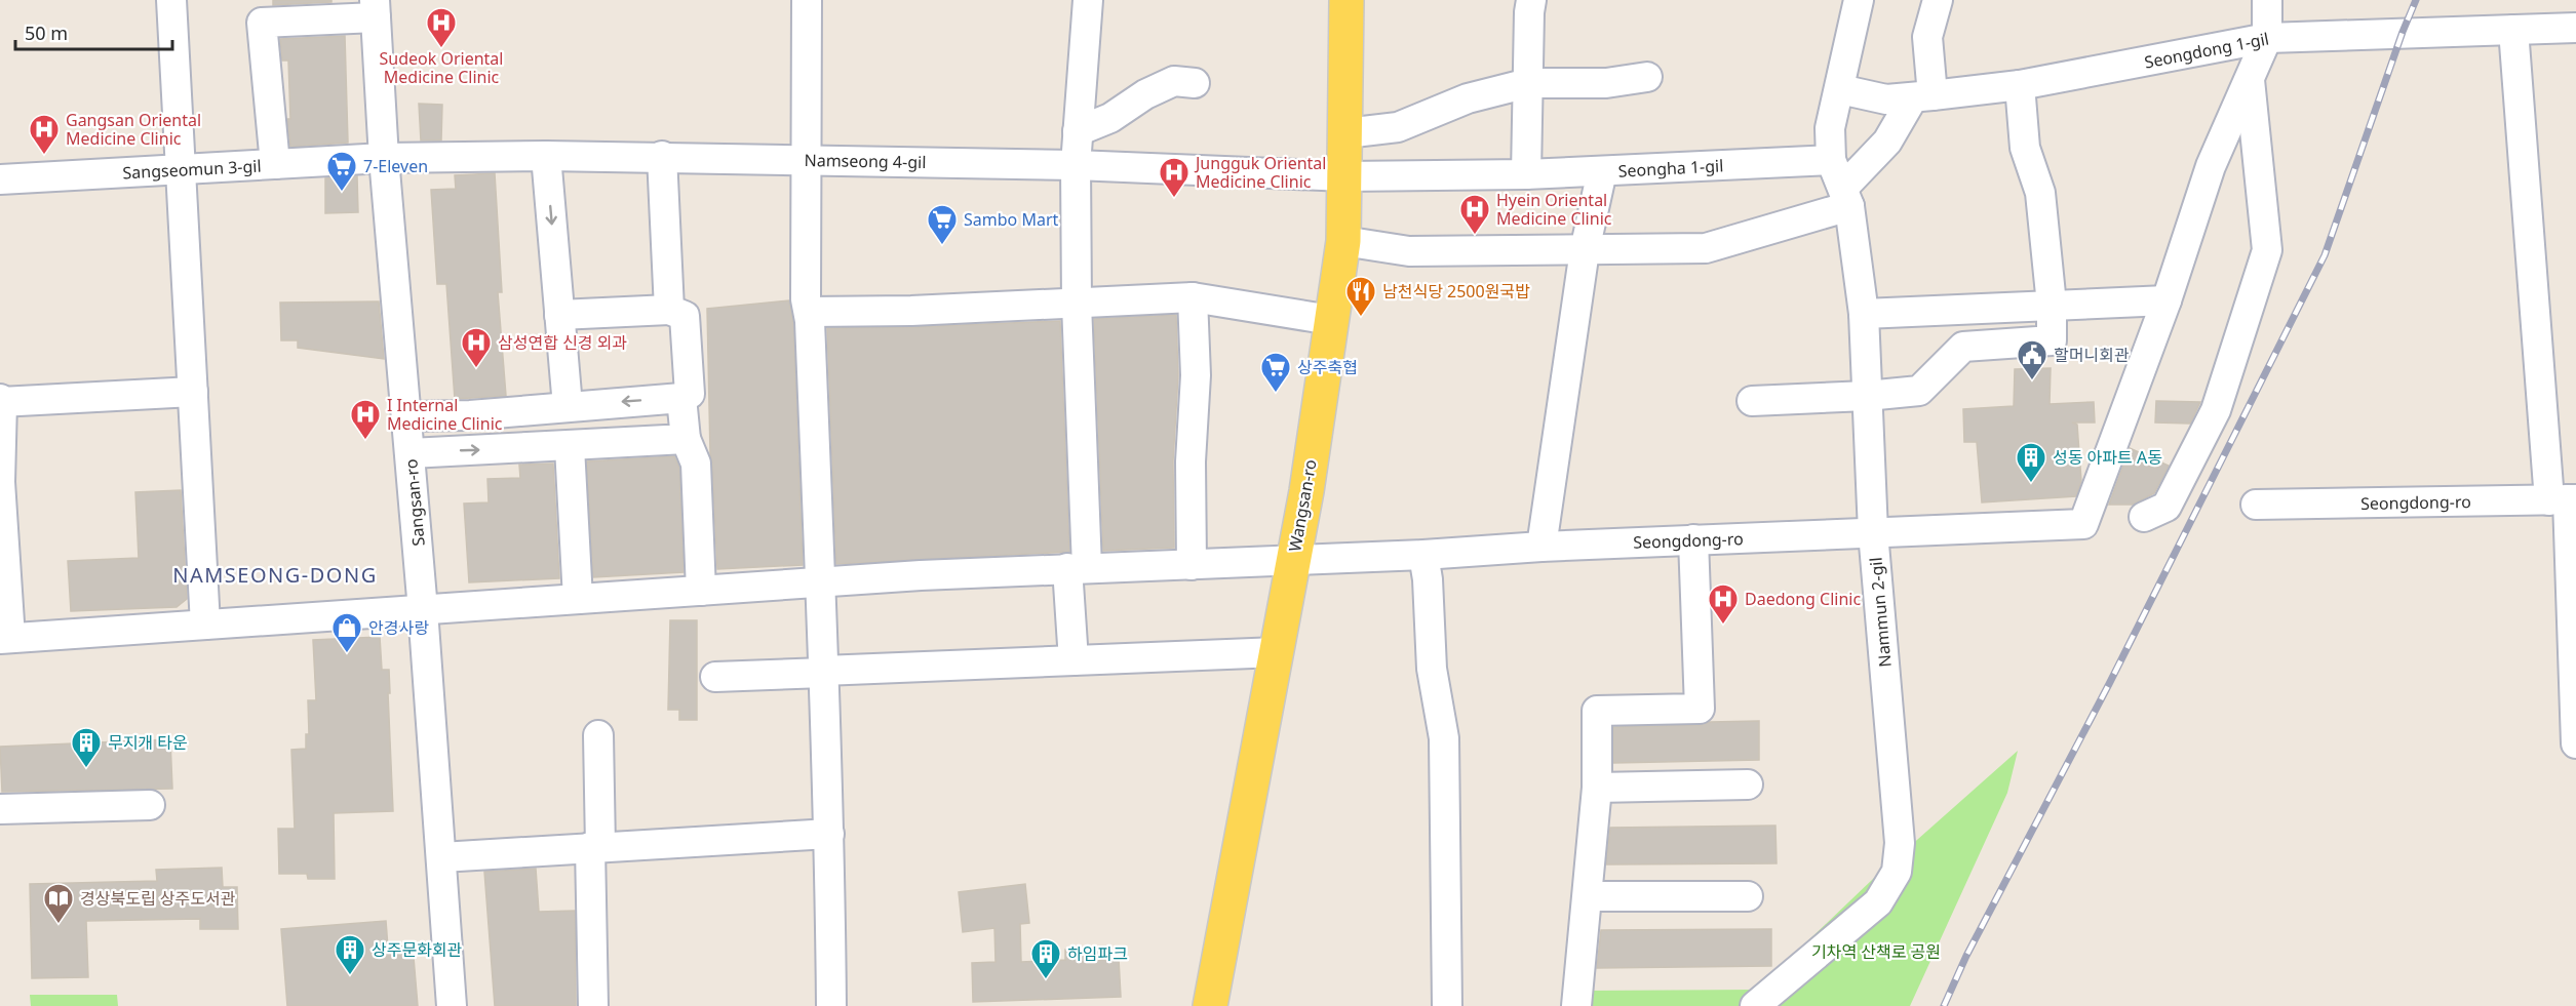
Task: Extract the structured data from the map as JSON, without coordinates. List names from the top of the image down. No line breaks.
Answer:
{"streets":{"main road":["Wangsan-ro"],"street":["Seongdong 1-gil","Namseong 4-gil","Seongha 1-gil","Sangseomun 3-gil","Sangsan-ro","Seongdong-ro","Nammun 2-gil"]},"crossings":[["Namseong 4-gil","Seongha 1-gil"],["Namseong 4-gil","Sangseomun 3-gil"],["Namseong 4-gil","Sangsan-ro"],["Namseong 4-gil","Wangsan-ro"],["Seongha 1-gil","Wangsan-ro"],["Seongha 1-gil","Nammun 2-gil"],["Sangseomun 3-gil","Sangsan-ro"],["Sangsan-ro","Seongdong-ro"],["Seongdong-ro","Wangsan-ro"],["Seongdong-ro","Nammun 2-gil"]],"districts":["NAMSEONG-DONG"],"parks":["기차역 산책로 공원"],"places":{"hospital":["Sudeok Oriental Medicine Clinic","Gangsan Oriental Medicine Clinic","Jungguk Oriental Medicine Clinic","Hyein Oriental Medicine Clinic","삼성연합 신경 외과","I Internal Medicine Clinic","Daedong Clinic"],"supermarket":["7-Eleven","Sambo Mart","상주축협"],"restaurant":["남천식당 2500원국밥"],"public building":["할머니회관"],"building":["성동 아파트 A동","무지개 타운","상주문화회관","하임파크"],"shop":["안경사랑"],"library":["경상북도립 상주도서관"]},"scale_bar":"50 m"}
